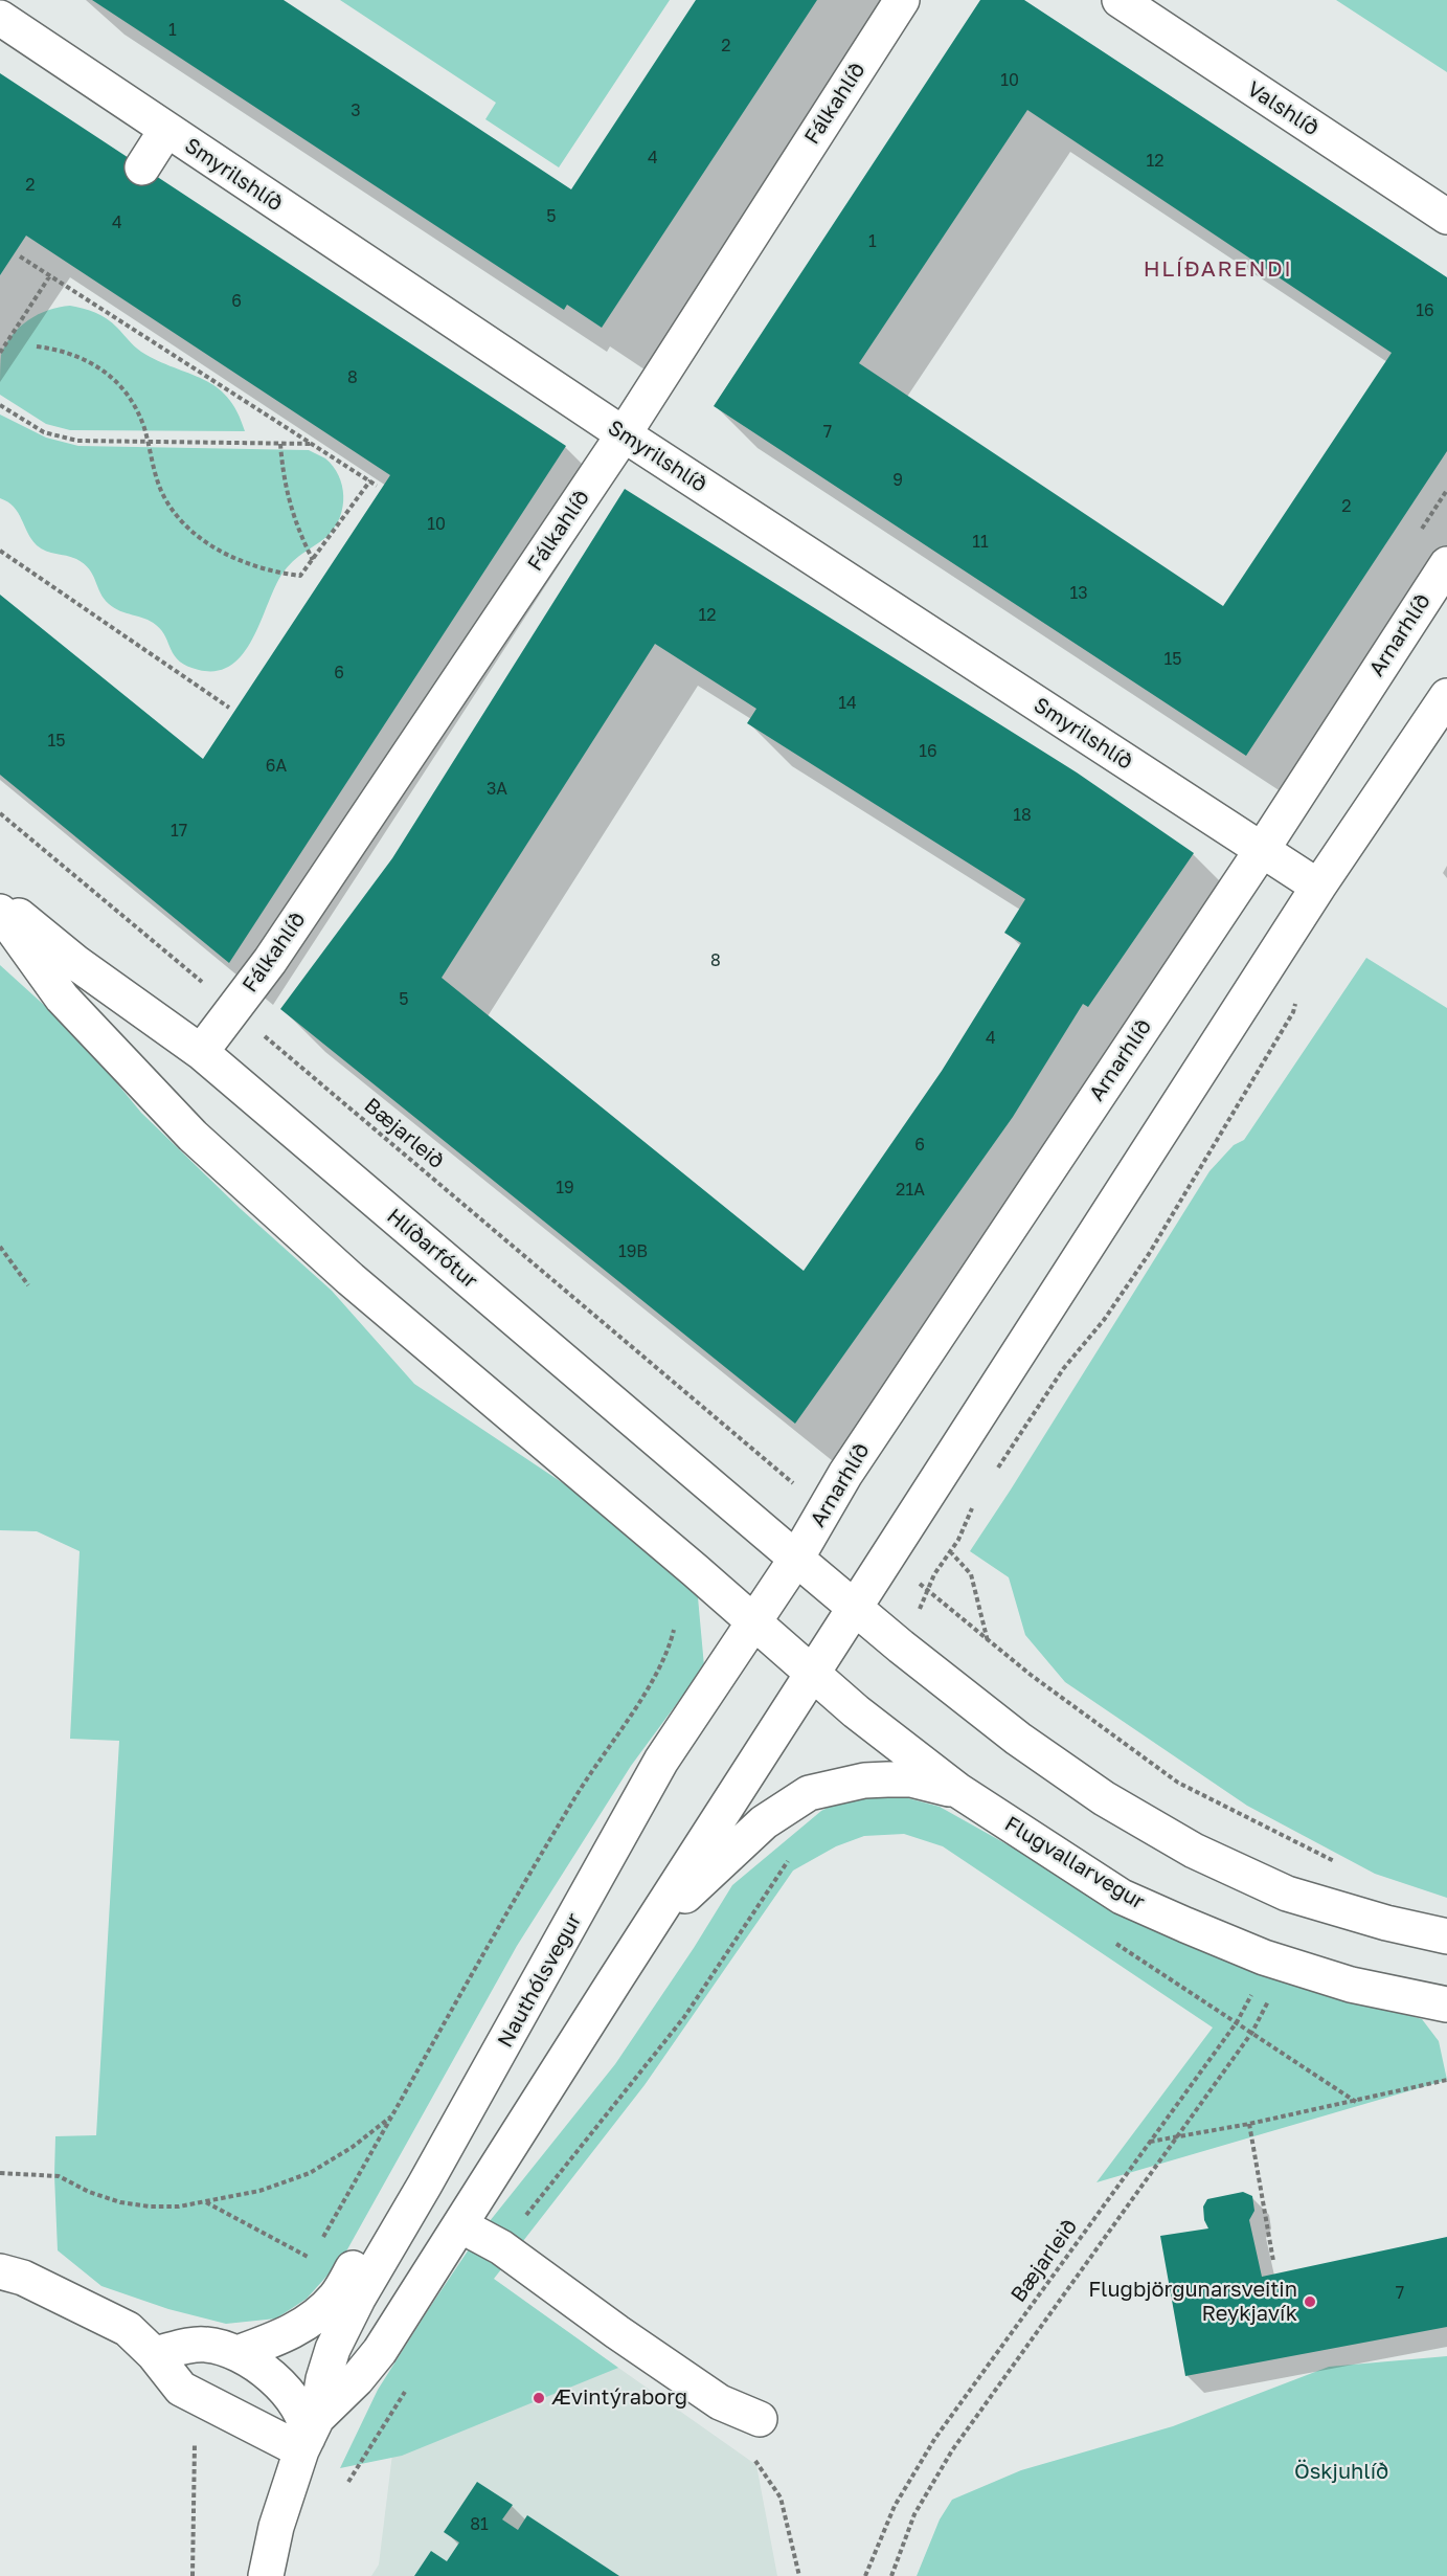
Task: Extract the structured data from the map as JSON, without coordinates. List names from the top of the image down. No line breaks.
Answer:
{"streets":{"street":["Fálkahlíð","Valshlíð","Smyrilshlíð","Arnarhlíð","Hlíðarfótur","Flugvallarvegur","Nauthólsvegur"],"path":["Bæjarleið"]},"crossings":[["Fálkahlíð","Smyrilshlíð"],["Fálkahlíð","Bæjarleið"],["Fálkahlíð","Hlíðarfótur"],["Smyrilshlíð","Arnarhlíð"],["Arnarhlíð","Hlíðarfótur"],["Arnarhlíð","Nauthólsvegur"],["Hlíðarfótur","Nauthólsvegur"],["Flugvallarvegur","Nauthólsvegur"]],"districts":["HLÍÐARENDI"],"parks":["Öskjuhlíð"],"places":["Flugbjörgunarsveitin Reykjavík","Ævintýraborg"],"house_numbers":["1","2","10","3","4","12","2","5","4","1","6","16","8","7","9","2","10","11","13","12","15","6","14","15","16","6A","3A","18","17","8","5","4","6","19","21A","19B","7","81"]}
